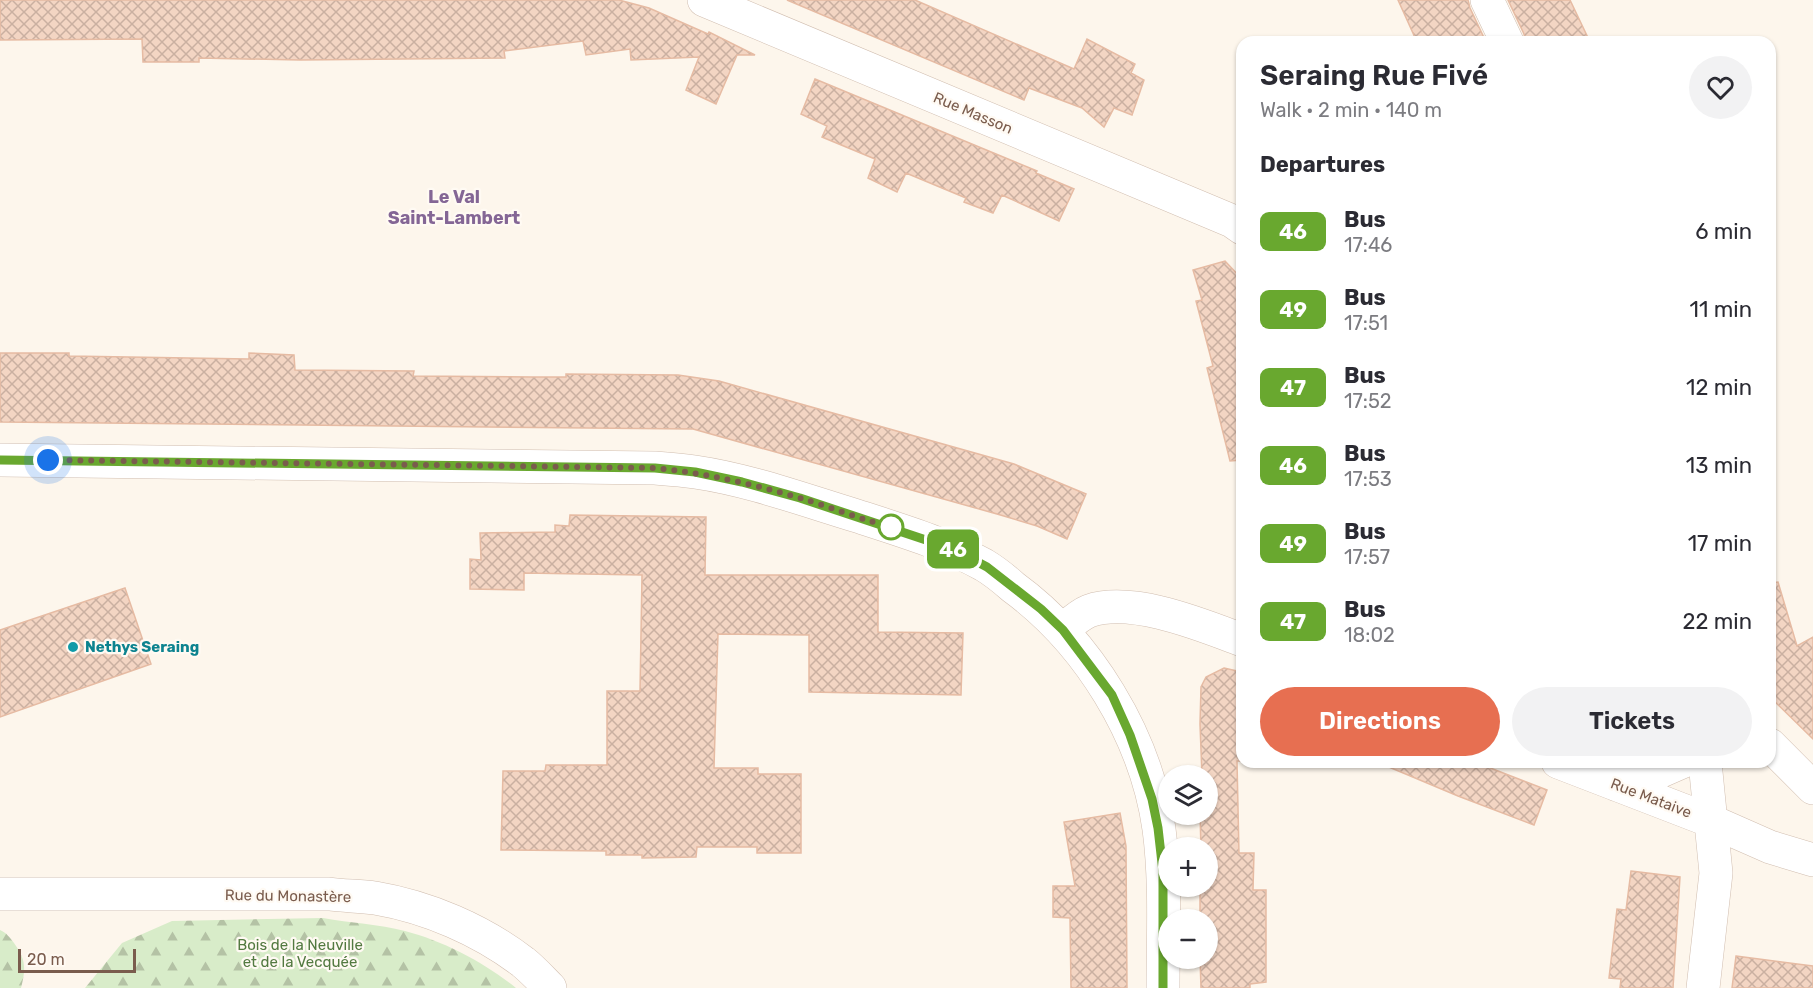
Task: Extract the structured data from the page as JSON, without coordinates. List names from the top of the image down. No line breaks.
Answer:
{"streets":{"street":["Rue Masson","Rue Mataive","Rue du Monastère"]},"districts":["Le Val Saint-Lambert"],"parks":["Bois de la Neuville et de la Vecquée"],"places":["Nethys Seraing"],"lines":["bus line 46"],"scale_bar":"20 m","page":{"on_map":"46","heading":[["Seraing Rue Fivé","Walk · 2 min · 140 m"],"Departures"],"list":[{"mark":"46","name":"Bus","note":"17:46","value":"6 min"},{"mark":"49","name":"Bus","note":"17:51","value":"11 min"},{"mark":"47","name":"Bus","note":"17:52","value":"12 min"},{"mark":"46","name":"Bus","note":"17:53","value":"13 min"},{"mark":"49","name":"Bus","note":"17:57","value":"17 min"},{"mark":"47","name":"Bus","note":"18:02","value":"22 min"}],"buttons":["Directions","Tickets"],"map_buttons":["+","−"],"scale":"20 m"}}
